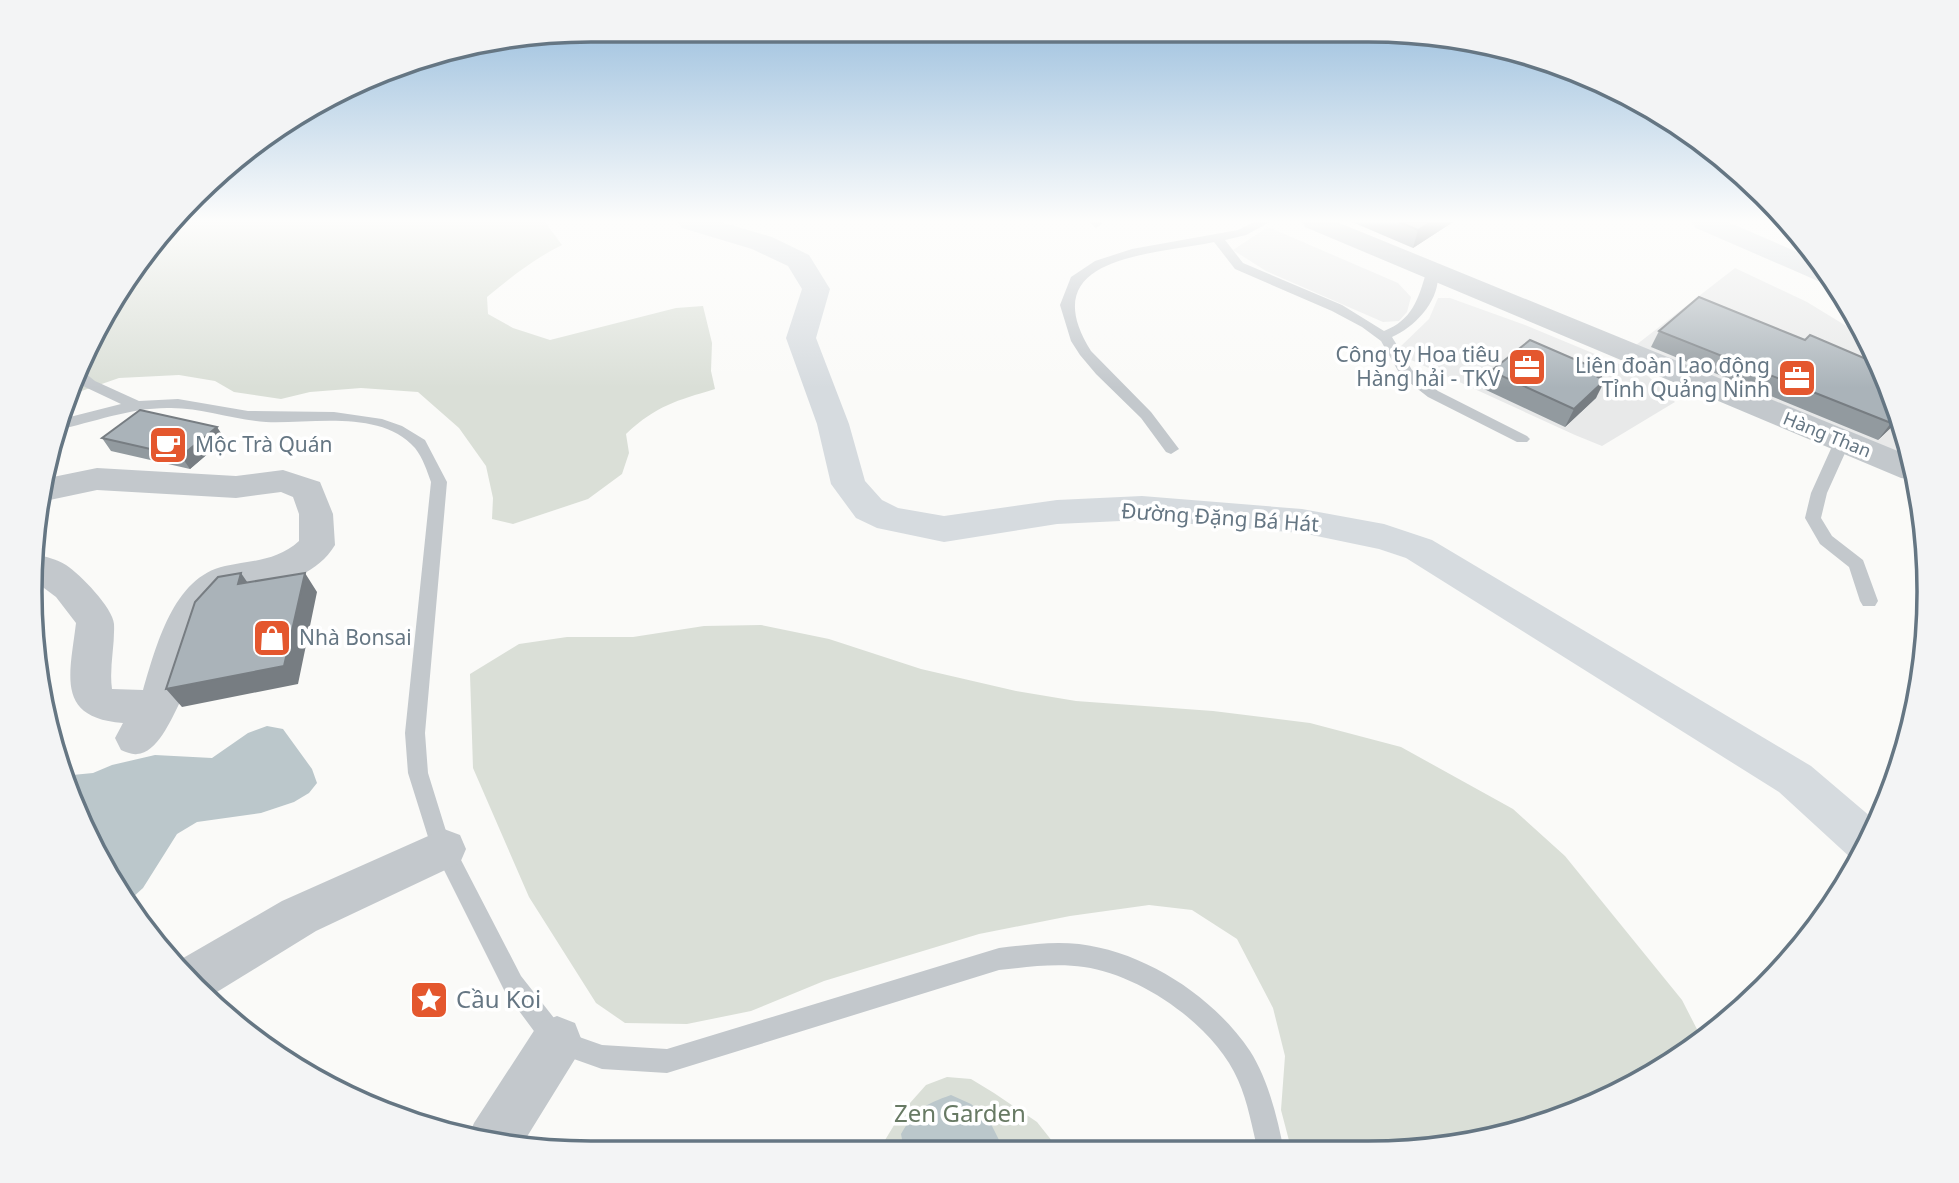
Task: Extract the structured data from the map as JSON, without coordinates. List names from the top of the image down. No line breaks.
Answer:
{"streets":{"street":["Hàng Than","Đường Đặng Bá Hát"]},"parks":["Zen Garden"],"places":{"office":["Công ty Hoa tiêu Hàng hải - TKV","Liên đoàn Lao động Tỉnh Quảng Ninh"],"cafe":["Mộc Trà Quán"],"shop":["Nhà Bonsai"],"place":["Cầu Koi"]}}
